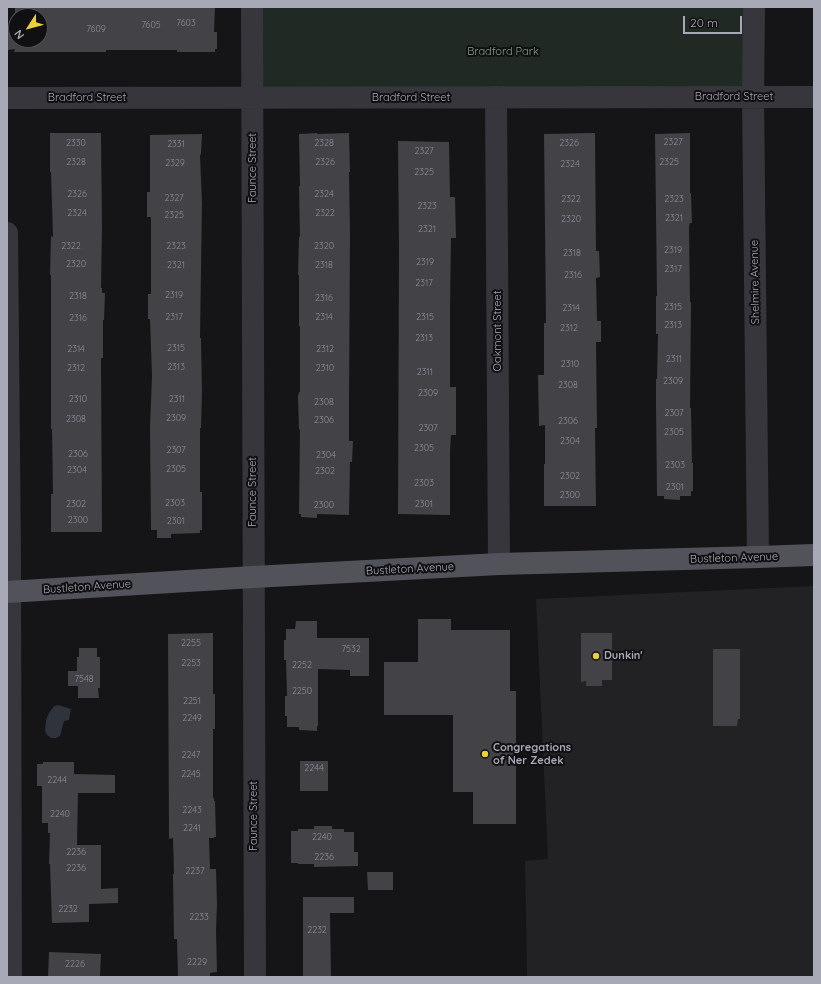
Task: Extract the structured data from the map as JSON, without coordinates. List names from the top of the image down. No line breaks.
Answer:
{"streets":{"main road":["Bustleton Avenue"],"street":["Bradford Street","Faunce Street","Shelmire Avenue","Oakmont Street"]},"crossings":[["Bradford Street","Faunce Street"],["Bradford Street","Shelmire Avenue"],["Bradford Street","Oakmont Street"],["Faunce Street","Bustleton Avenue"],["Shelmire Avenue","Bustleton Avenue"],["Oakmont Street","Bustleton Avenue"]],"parks":["Bradford Park"],"places":["Dunkin'","Congregations of Ner Zedek"],"house_numbers":["7603","7605","7609","2327","2330","2328","2326","2331","2327","2328","2326","2325","2329","2324","2325","2326","2324","2327","2322","2323","2323","2324","2322","2325","2321","2320","2321","2322","2323","2320","2319","2318","2319","2320","2321","2318","2317","2316","2317","2319","2318","2316","2315","2314","2317","2314","2315","2316","2313","2312","2313","2315","2314","2312","2311","2310","2313","2312","2310","2311","2309","2308","2309","2310","2311","2308","2307","2309","2308","2306","2306","2307","2305","2304","2305","2307","2306","2304","2303","2305","2304","2302","2302","2303","2301","2300","2303","2302","2301","2300","2300","2301","2255","7532","2253","2252","7548","2250","2251","2249","2247","2244","2245","2244","2243","2240","2241","2240","2236","2236","2236","2237","2232","2233","2232","2229","2226"],"scale_bar":"20 m","north":"bottom left"}
